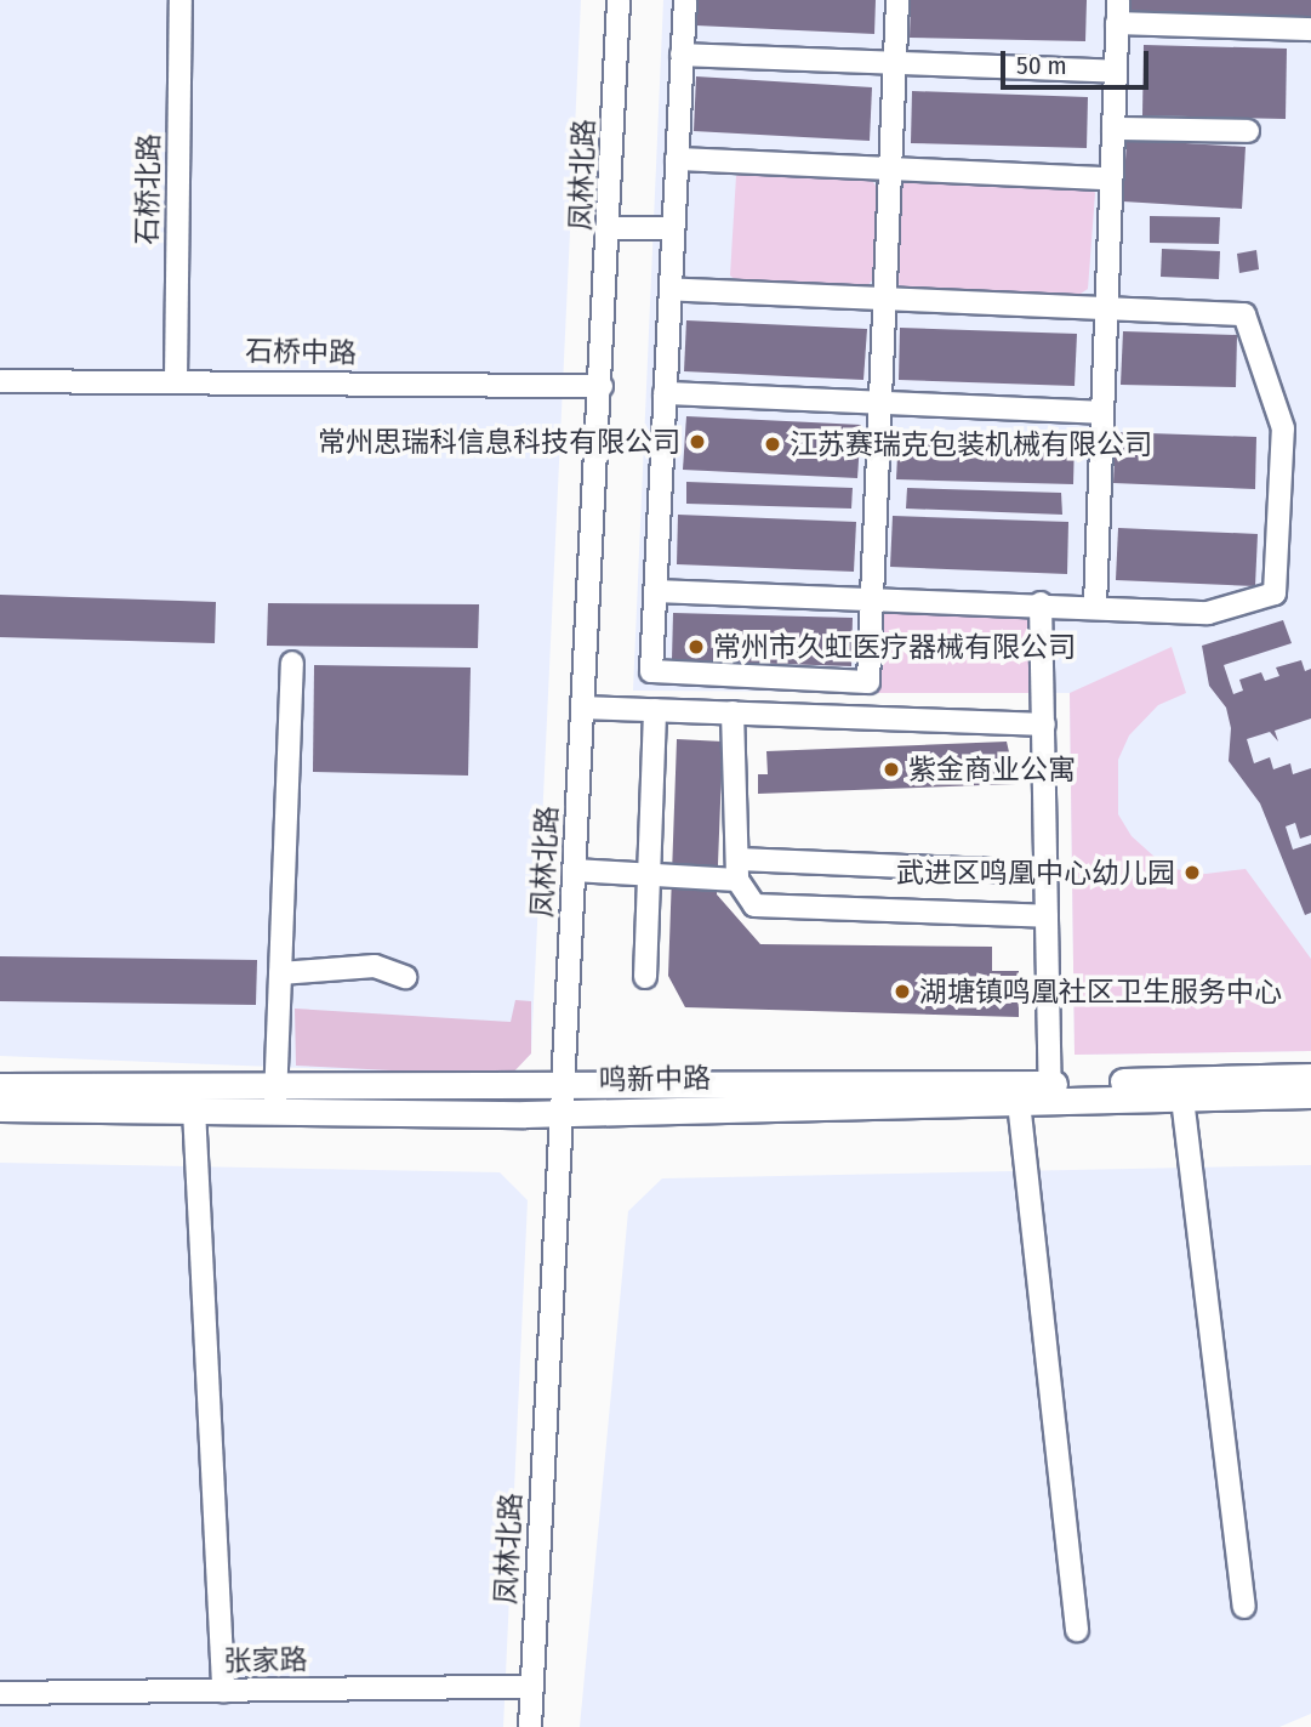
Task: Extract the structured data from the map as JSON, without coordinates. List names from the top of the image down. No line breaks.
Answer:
{"streets":{"main road":["鸣新中路"],"street":["凤林北路","石桥北路","石桥中路","张家路"]},"crossings":[["凤林北路","石桥中路"],["凤林北路","鸣新中路"],["凤林北路","张家路"],["石桥北路","石桥中路"]],"places":["常州思瑞科信息科技有限公司","江苏赛瑞克包装机械有限公司","常州市久虹医疗器械有限公司","紫金商业公寓","武进区鸣凰中心幼儿园","湖塘镇鸣凰社区卫生服务中心"],"scale_bar":"50 m"}
